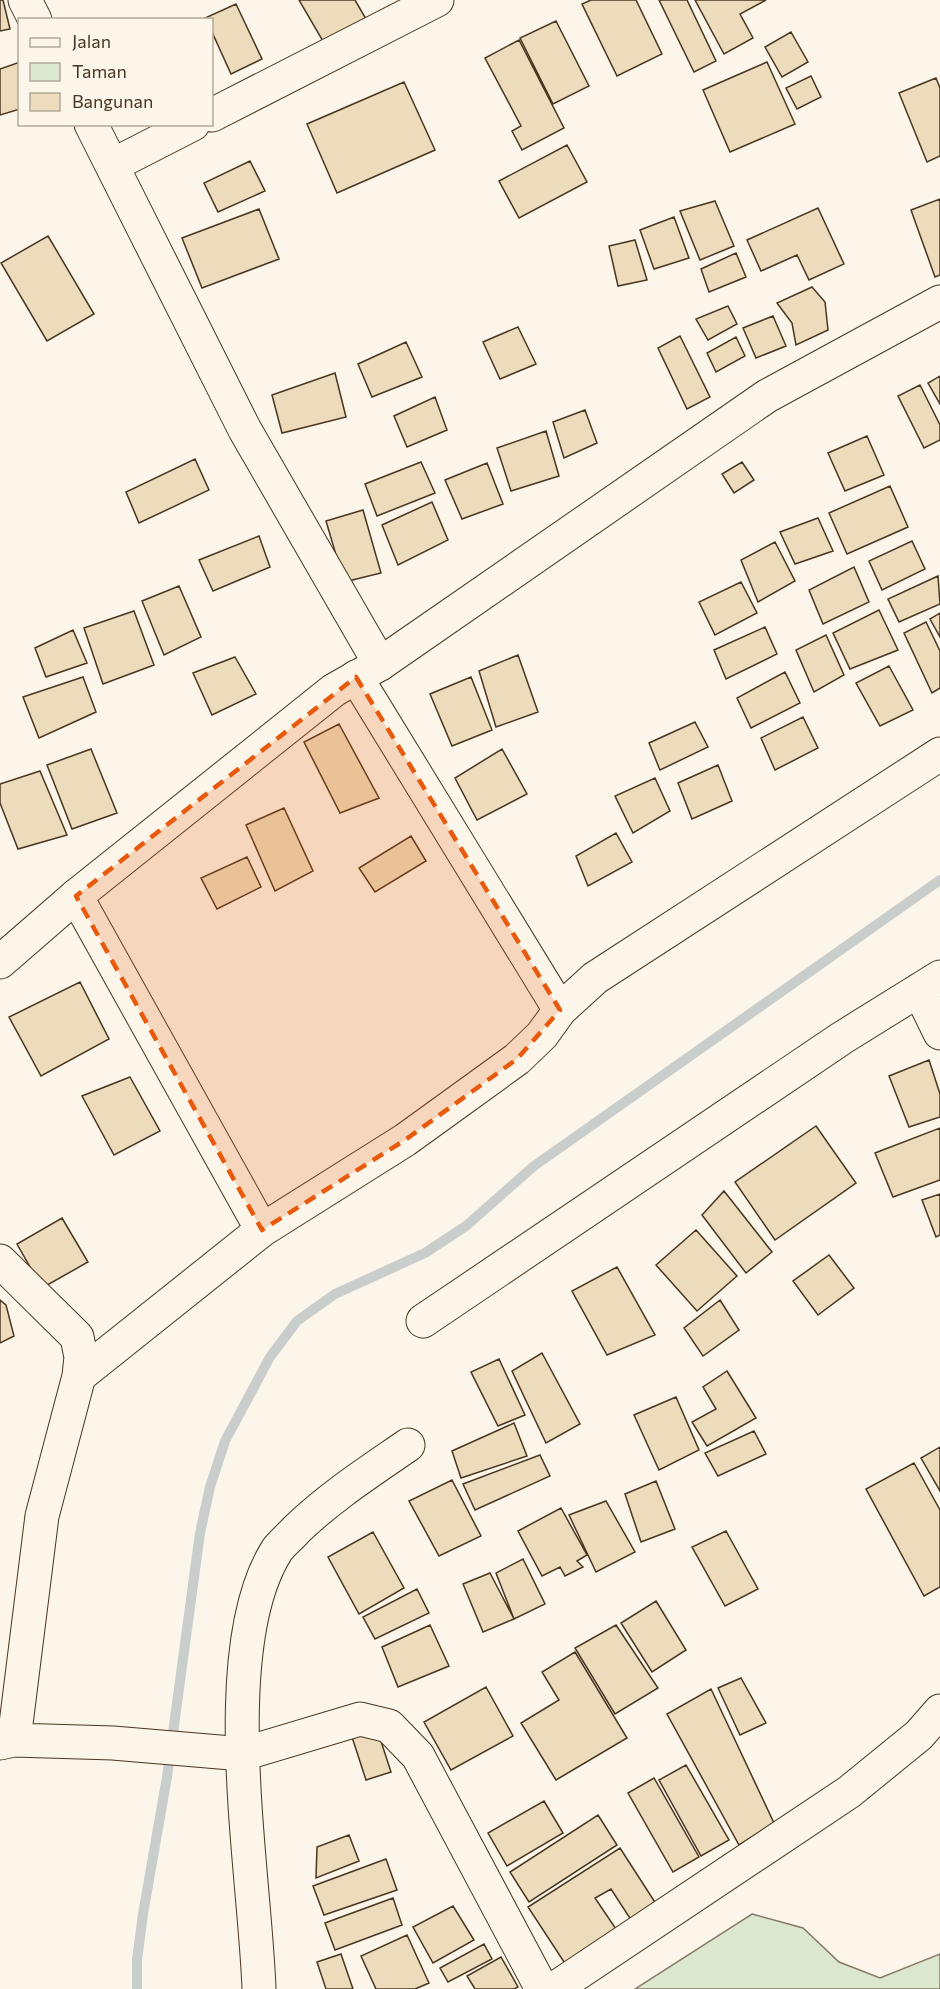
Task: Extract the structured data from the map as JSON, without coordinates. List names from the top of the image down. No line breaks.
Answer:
{"legend":["Jalan","Taman","Bangunan"]}
